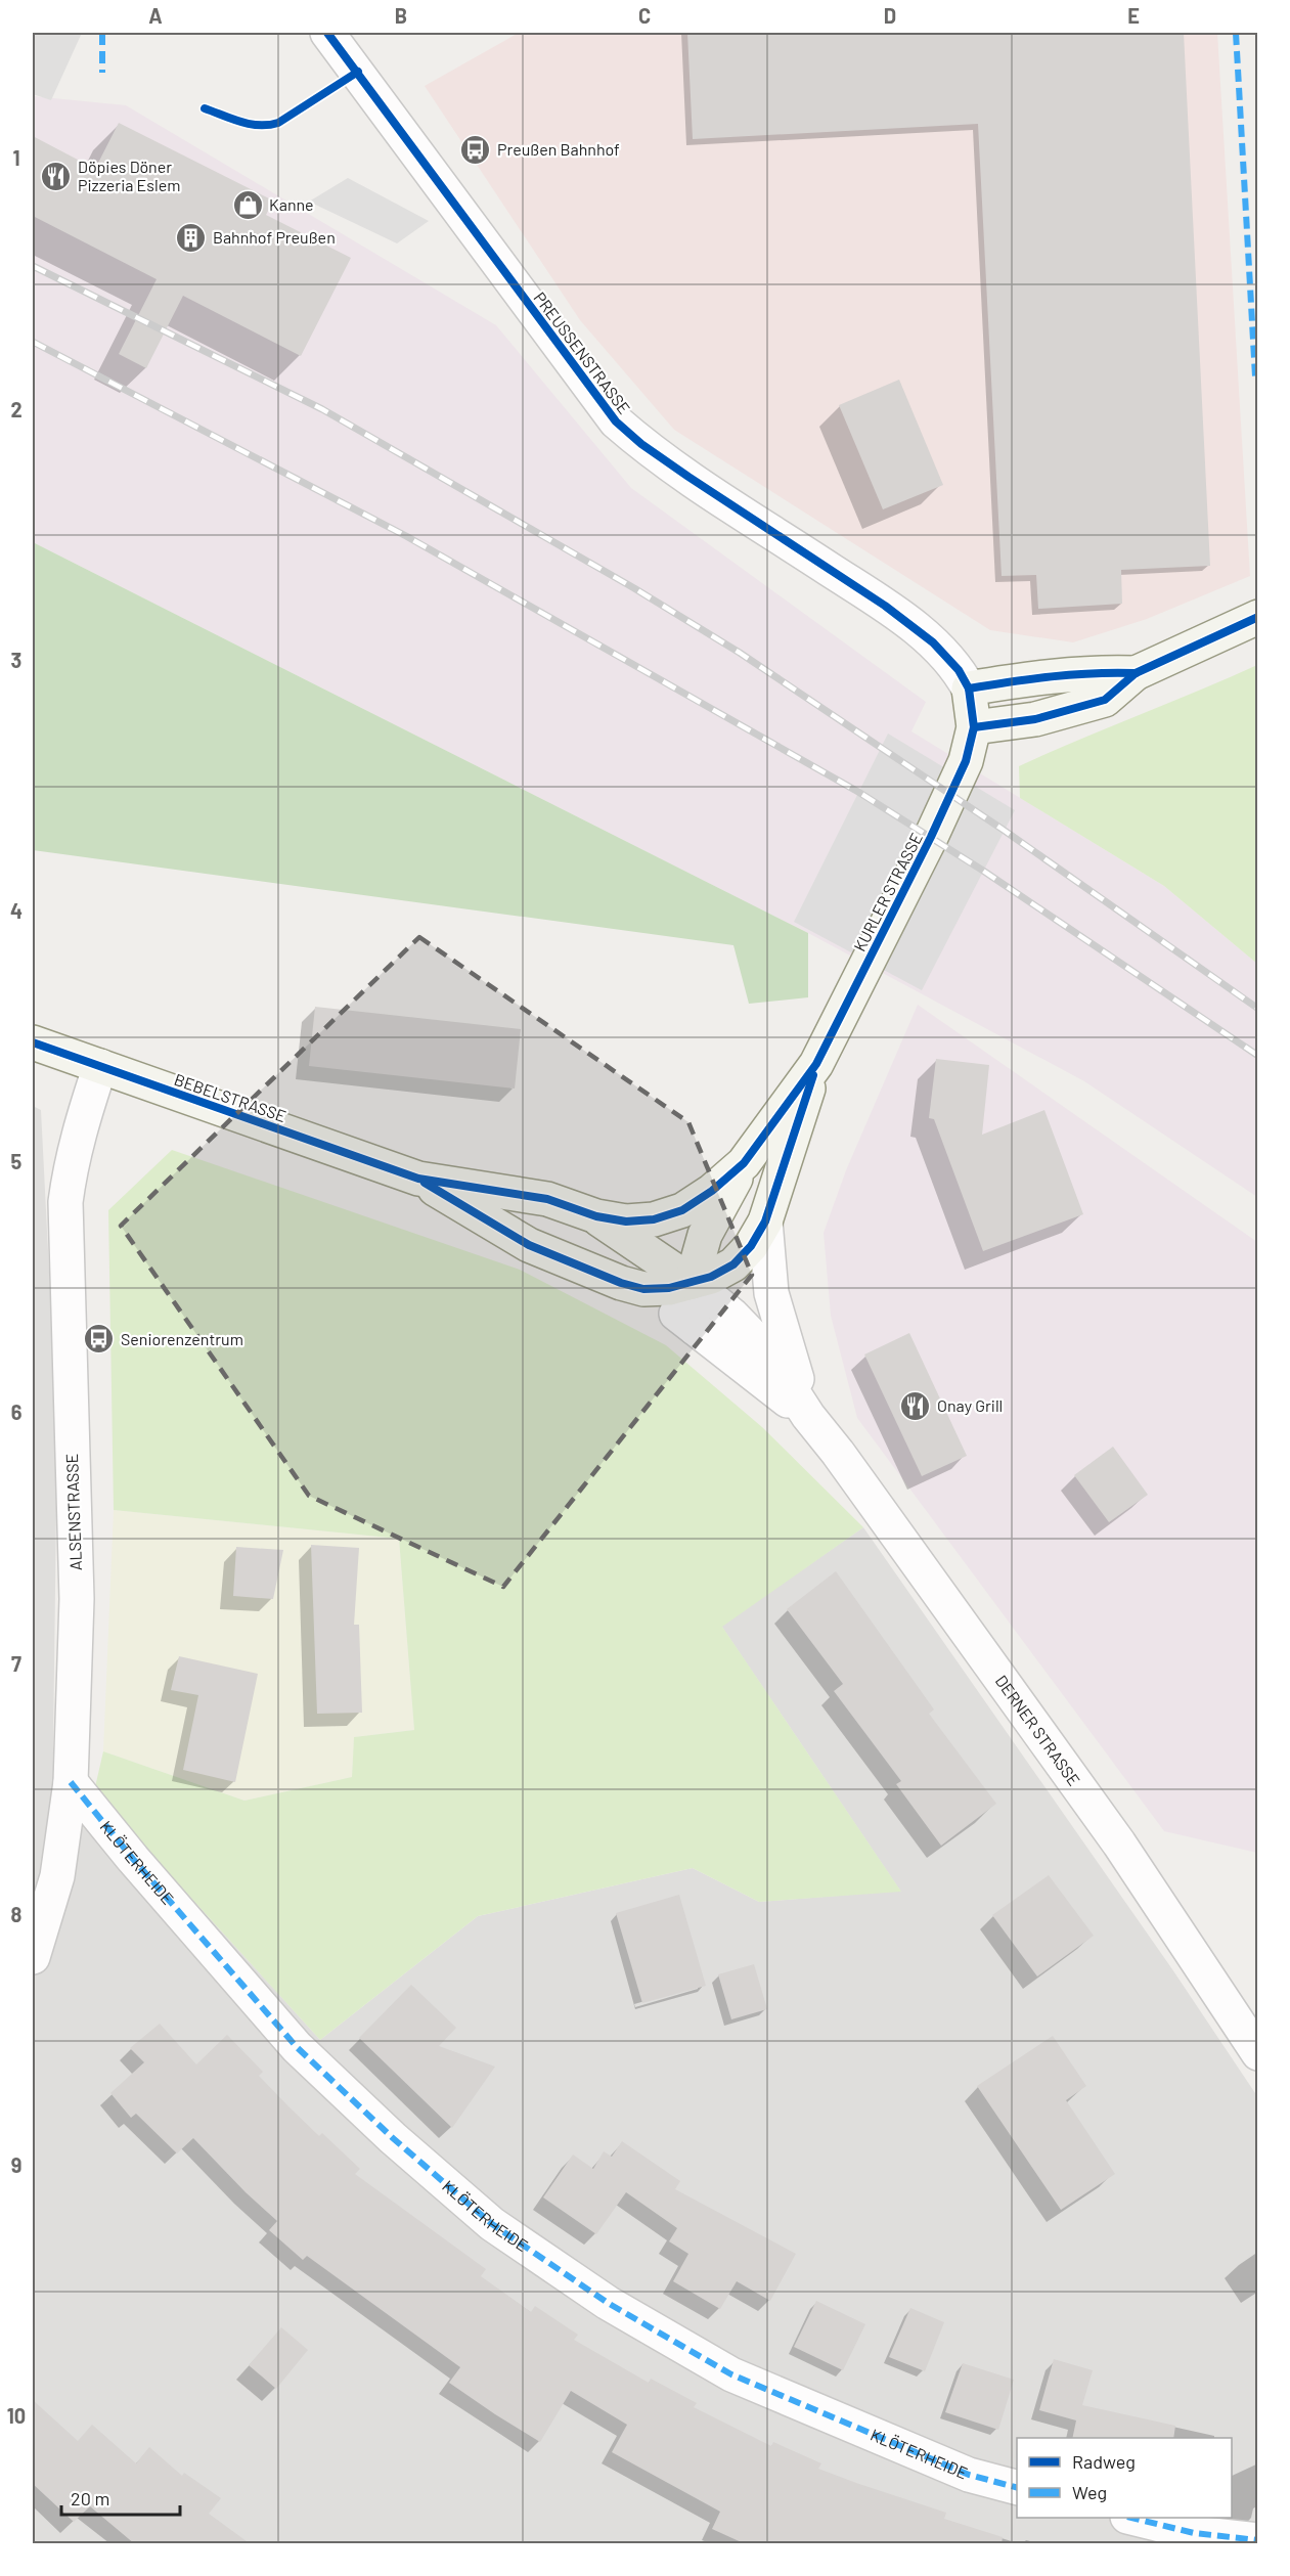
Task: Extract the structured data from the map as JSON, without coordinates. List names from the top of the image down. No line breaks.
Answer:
{"streets":{"main road":["KURLER STRASSE","BEBELSTRASSE"],"street":["PREUSSENSTRASSE","ALSENSTRASSE","DERNER STRASSE","KLÖTERHEIDE"]},"crossings":[["PREUSSENSTRASSE","KURLER STRASSE"],["KURLER STRASSE","BEBELSTRASSE"],["KURLER STRASSE","DERNER STRASSE"],["BEBELSTRASSE","ALSENSTRASSE"],["BEBELSTRASSE","DERNER STRASSE"],["ALSENSTRASSE","KLÖTERHEIDE"]],"places":{"bus stop":["Preußen Bahnhof","Seniorenzentrum"],"restaurant":["Döpies Döner Pizzeria Eslem","Onay Grill"],"shop":["Kanne"],"building":["Bahnhof Preußen"]},"legend":["Radweg","Weg"],"scale_bar":"20 m","grid":{"columns":["A","B","C","D","E"],"rows":["1","2","3","4","5","6","7","8","9","10"]}}
